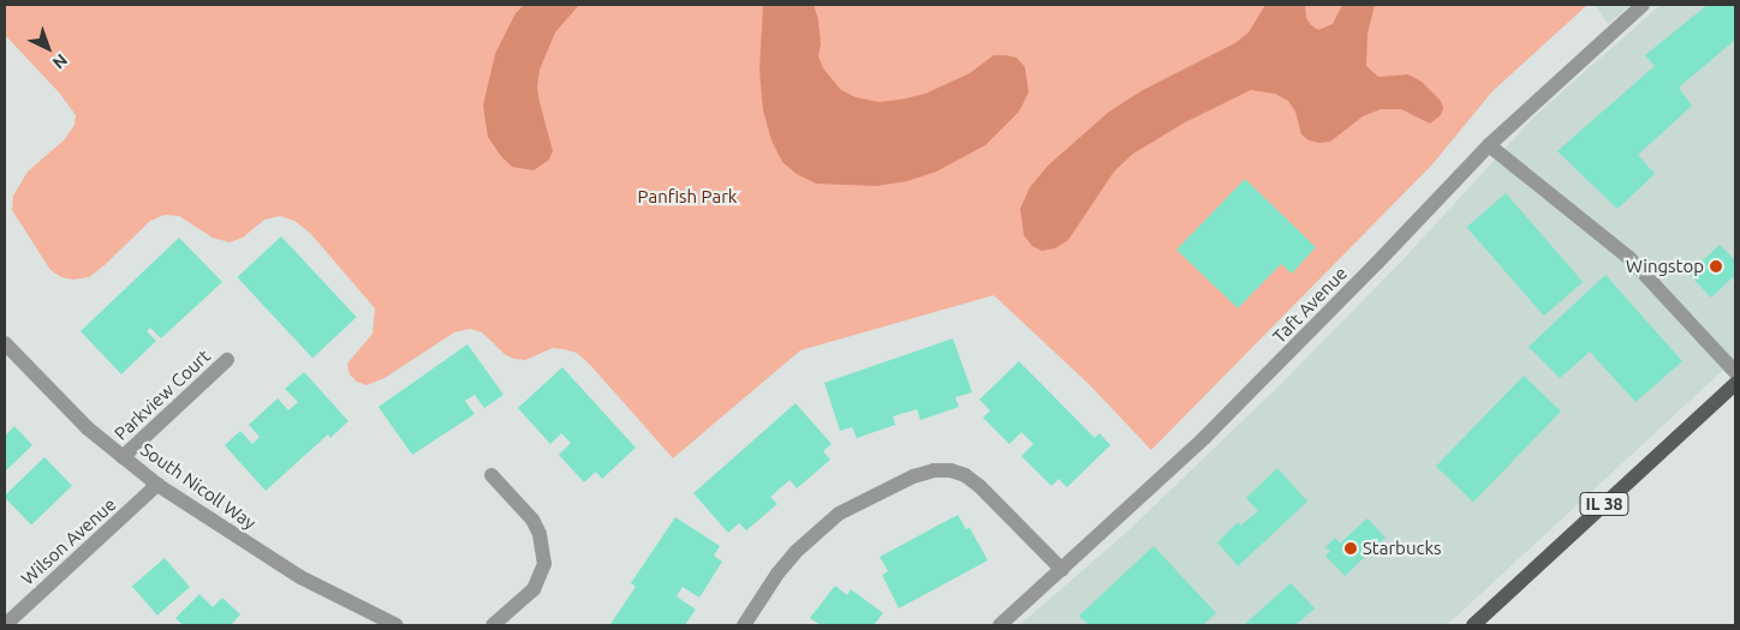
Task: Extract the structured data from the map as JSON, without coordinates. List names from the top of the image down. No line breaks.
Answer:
{"streets":{"main road":["IL 38"],"street":["Taft Avenue","Parkview Court","South Nicoll Way","Wilson Avenue"]},"crossings":[["Parkview Court","South Nicoll Way"],["South Nicoll Way","Wilson Avenue"]],"parks":["Panfish Park"],"places":["Wingstop","Starbucks"],"north":"bottom right"}
